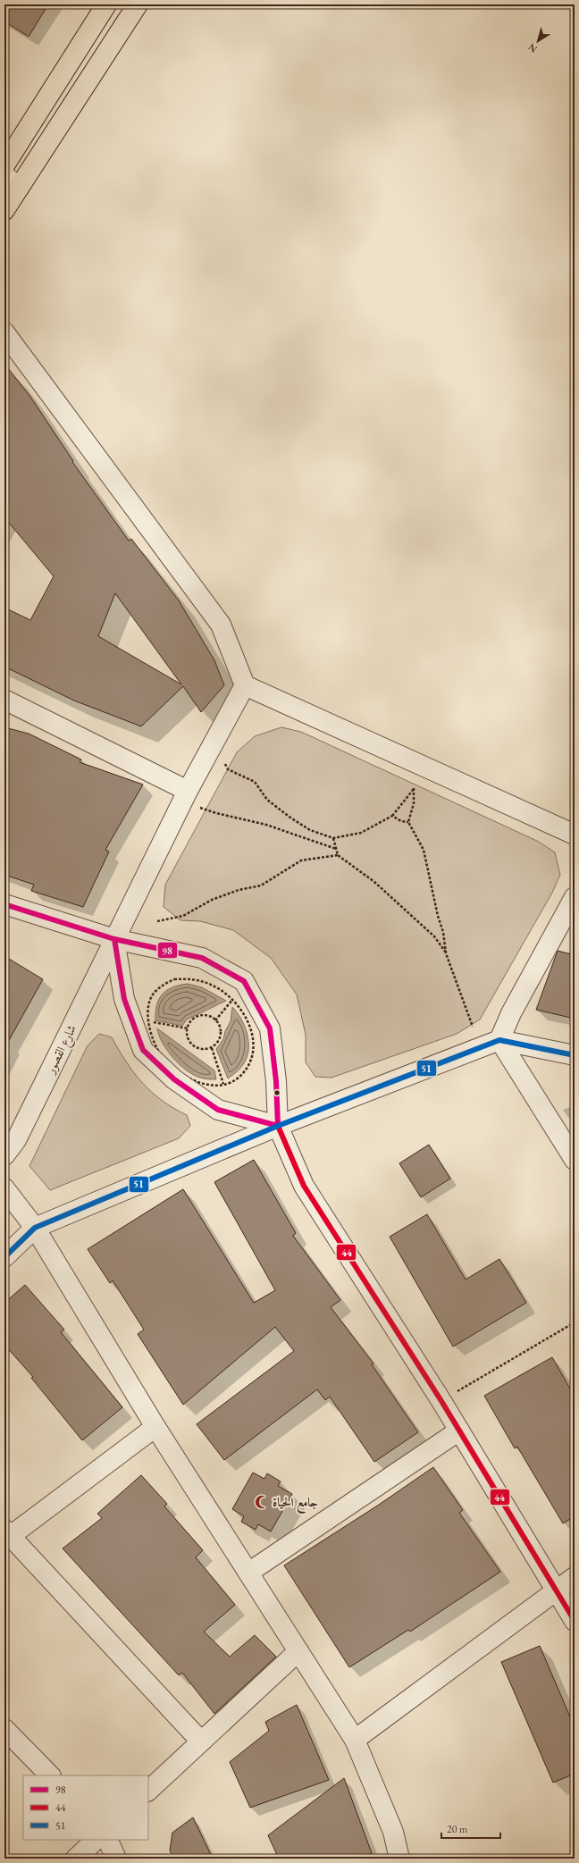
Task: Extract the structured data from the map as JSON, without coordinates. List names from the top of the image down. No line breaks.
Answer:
{"streets":{"street":["شارع القصور"]},"places":{"mosque":["جامع الحياة"]},"lines":["transit line 98","transit line 51","transit line 44"],"legend":["98","44","51"],"scale_bar":"20 m","north":"bottom left"}
